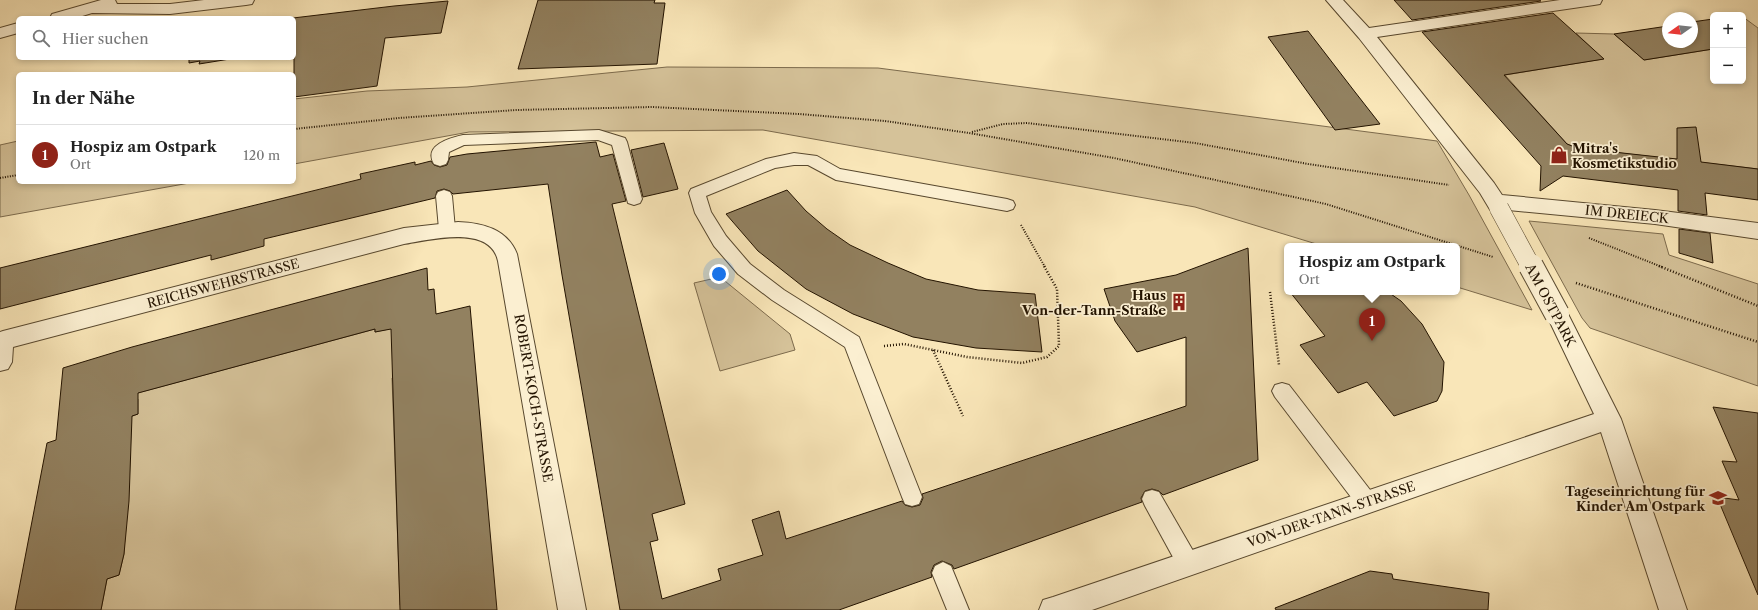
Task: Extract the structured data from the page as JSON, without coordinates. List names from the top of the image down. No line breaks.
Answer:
{"streets":{"street":["IM DREIECK","REICHSWEHRSTRASSE","AM OSTPARK","ROBERT-KOCH-STRASSE","VON-DER-TANN-STRASSE"]},"crossings":[["IM DREIECK","AM OSTPARK"],["REICHSWEHRSTRASSE","ROBERT-KOCH-STRASSE"],["AM OSTPARK","VON-DER-TANN-STRASSE"]],"places":{"shop":["Mitra's Kosmetikstudio"],"building":["Haus Von-der-Tann-Straße"],"school or university":["Tageseinrichtung für Kinder Am Ostpark"]},"north":"left","page":{"map_buttons":["+","−"],"search":"Hier suchen","heading":"In der Nähe","list":[{"mark":"1","name":"Hospiz am Ostpark","note":"Ort","value":"120 m"}],"popup":["Hospiz am Ostpark","Ort"],"pins":"1"}}
